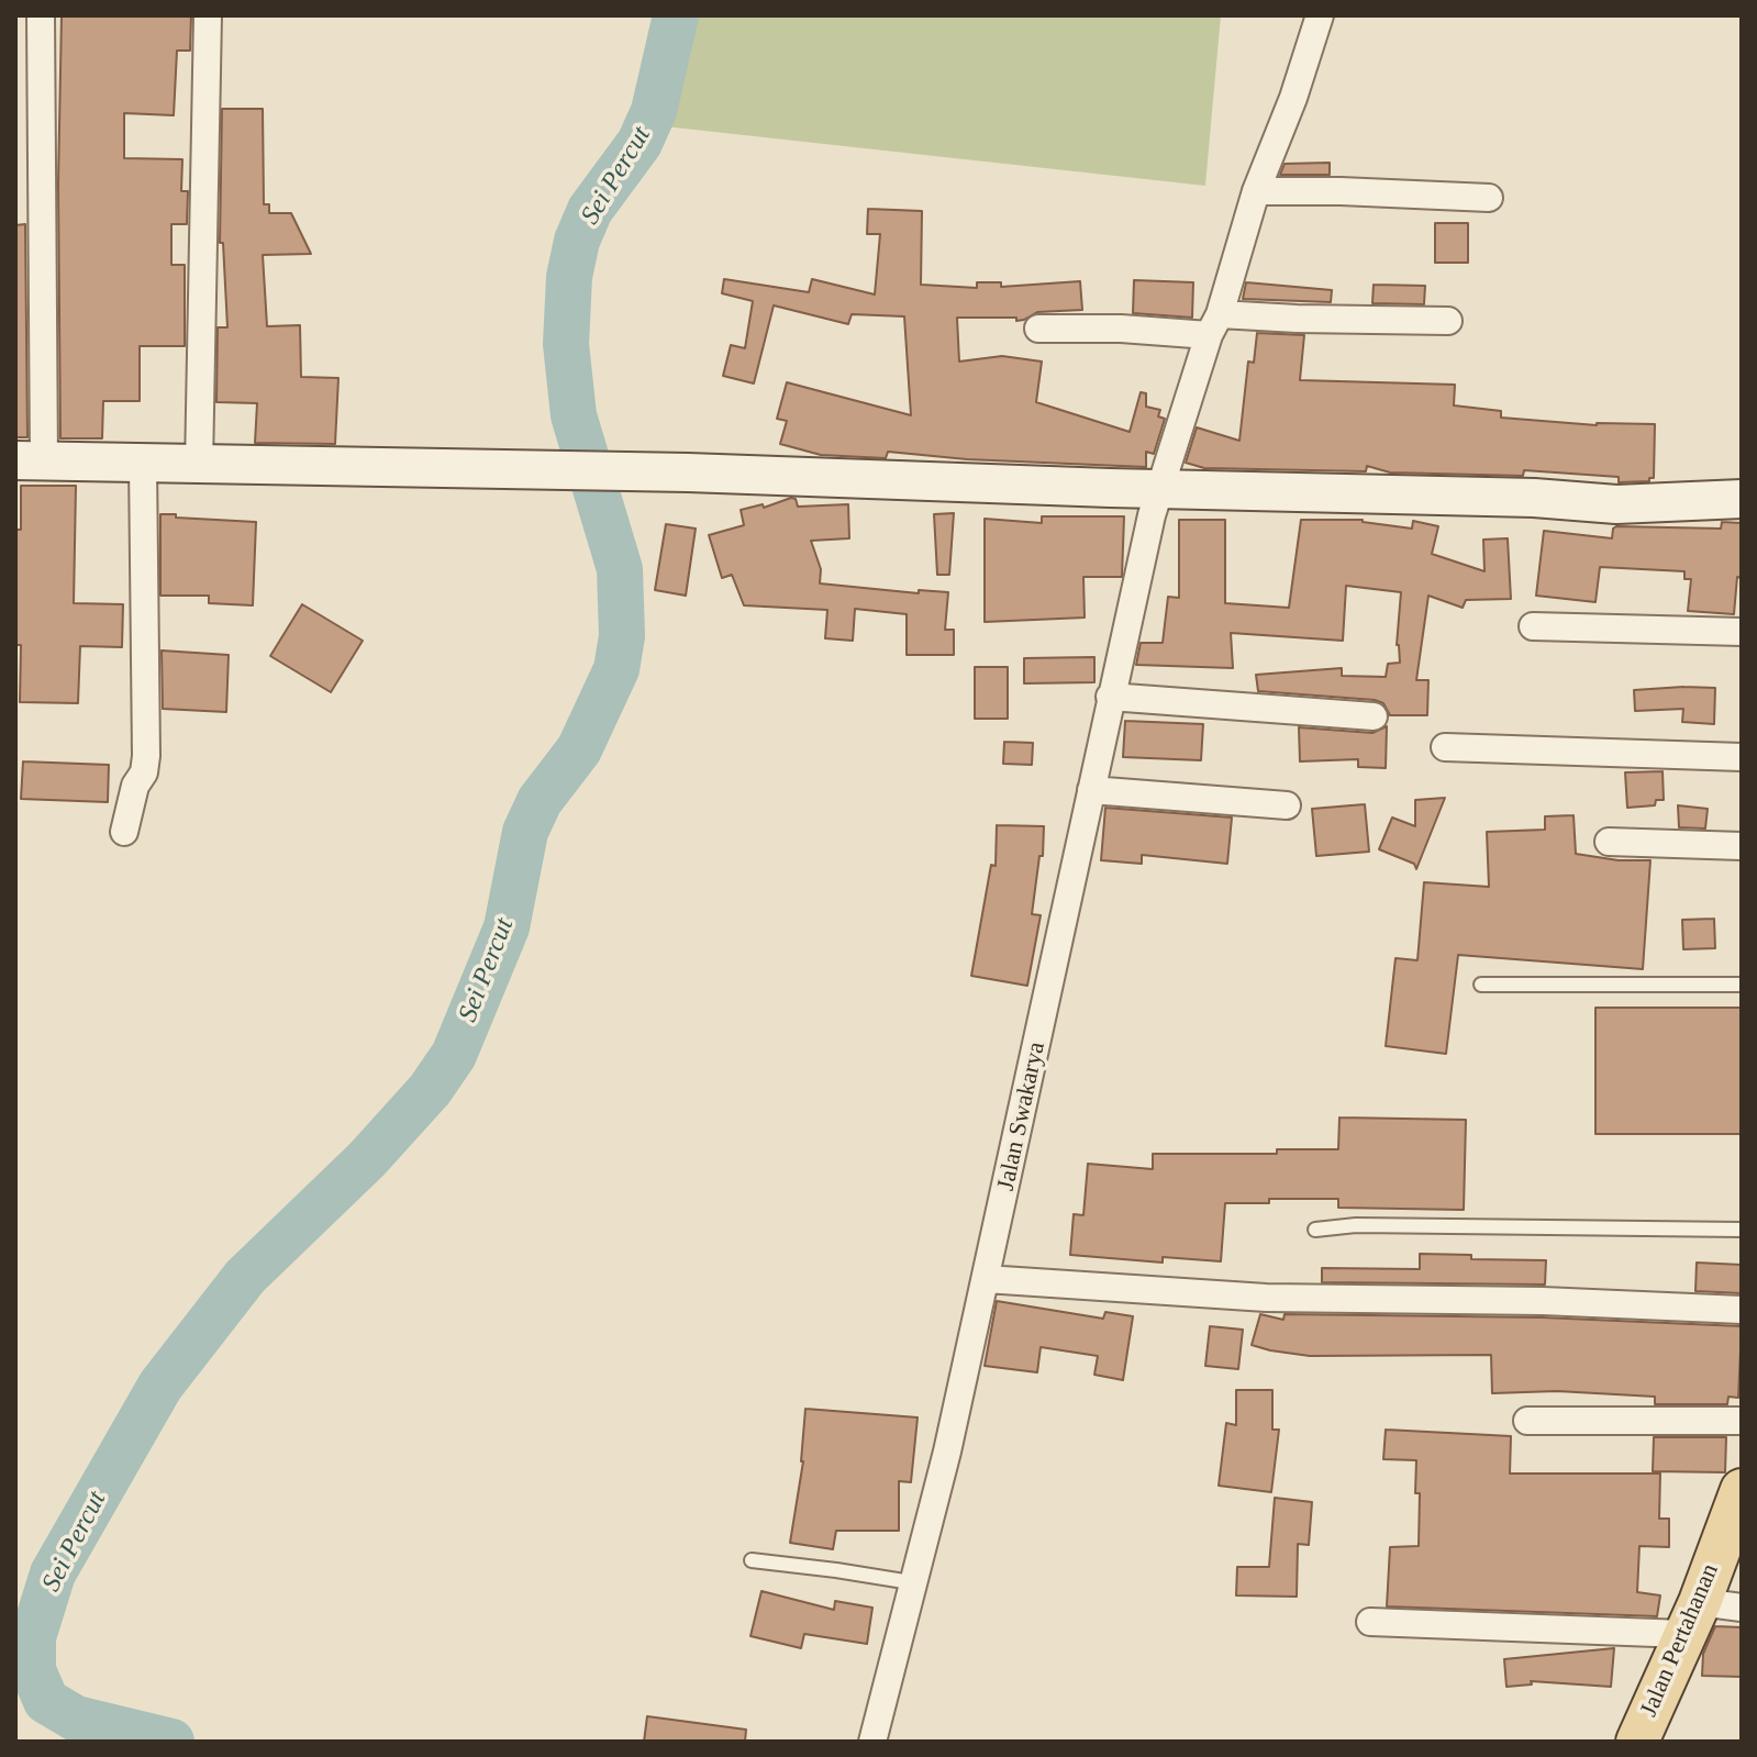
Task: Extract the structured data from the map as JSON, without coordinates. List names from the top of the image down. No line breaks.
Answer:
{"streets":{"main road":["Jalan Pertahanan"],"street":["Jalan Swakarya"]},"water":["Sei Percut"]}
